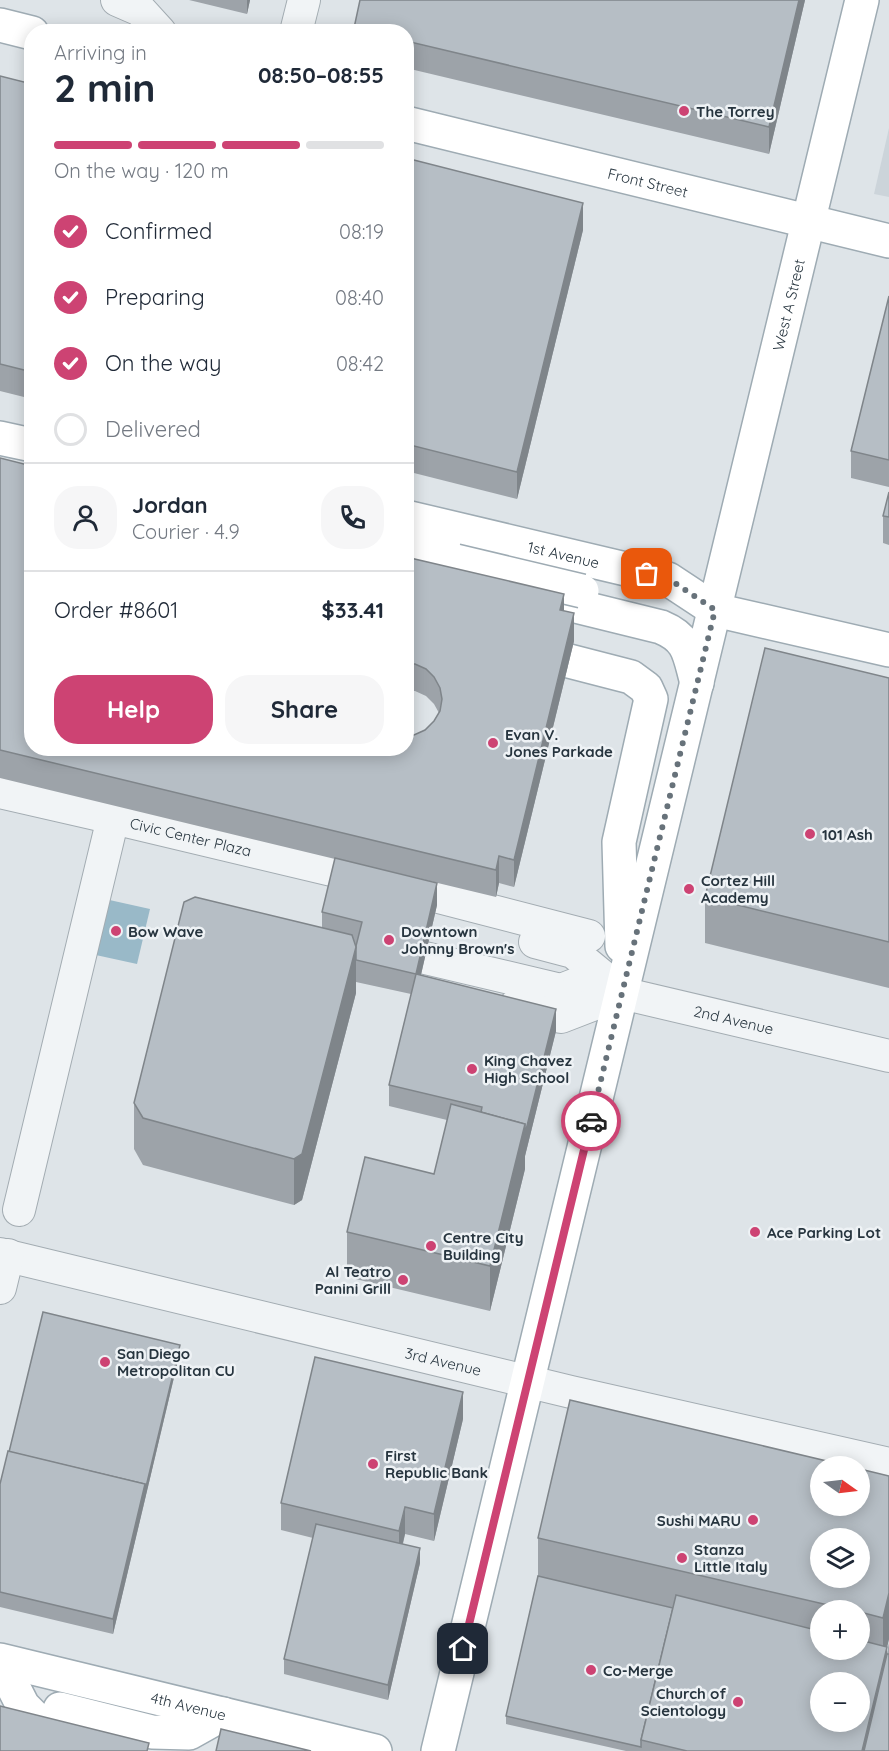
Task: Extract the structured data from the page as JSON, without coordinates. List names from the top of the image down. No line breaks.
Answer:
{"streets":{"main road":["Front Street","West A Street","1st Avenue","4th Avenue"],"street":["Civic Center Plaza","2nd Avenue","3rd Avenue"]},"crossings":[["Front Street","West A Street"],["West A Street","1st Avenue"],["West A Street","2nd Avenue"]],"places":["The Torrey","Evan V. Jones Parkade","101 Ash","Cortez Hill Academy","Bow Wave","Downtown Johnny Brown's","King Chavez High School","Ace Parking Lot","Centre City Building","Al Teatro Panini Grill","San Diego Metropolitan CU","First Republic Bank","Sushi MARU","Stanza Little Italy","Co-Merge","Church of Scientology"],"north":"right","page":{"heading":["2 min","Arriving in","08:50–08:55"],"panel":["Jordan","Courier · 4.9","Order #8601","$33.41"],"bar":"On the way · 120 m","list":[["Confirmed","08:19"],["Preparing","08:40"],["On the way","08:42"],"Delivered"],"buttons":["Help","Share"],"map_buttons":["+","−"]}}
